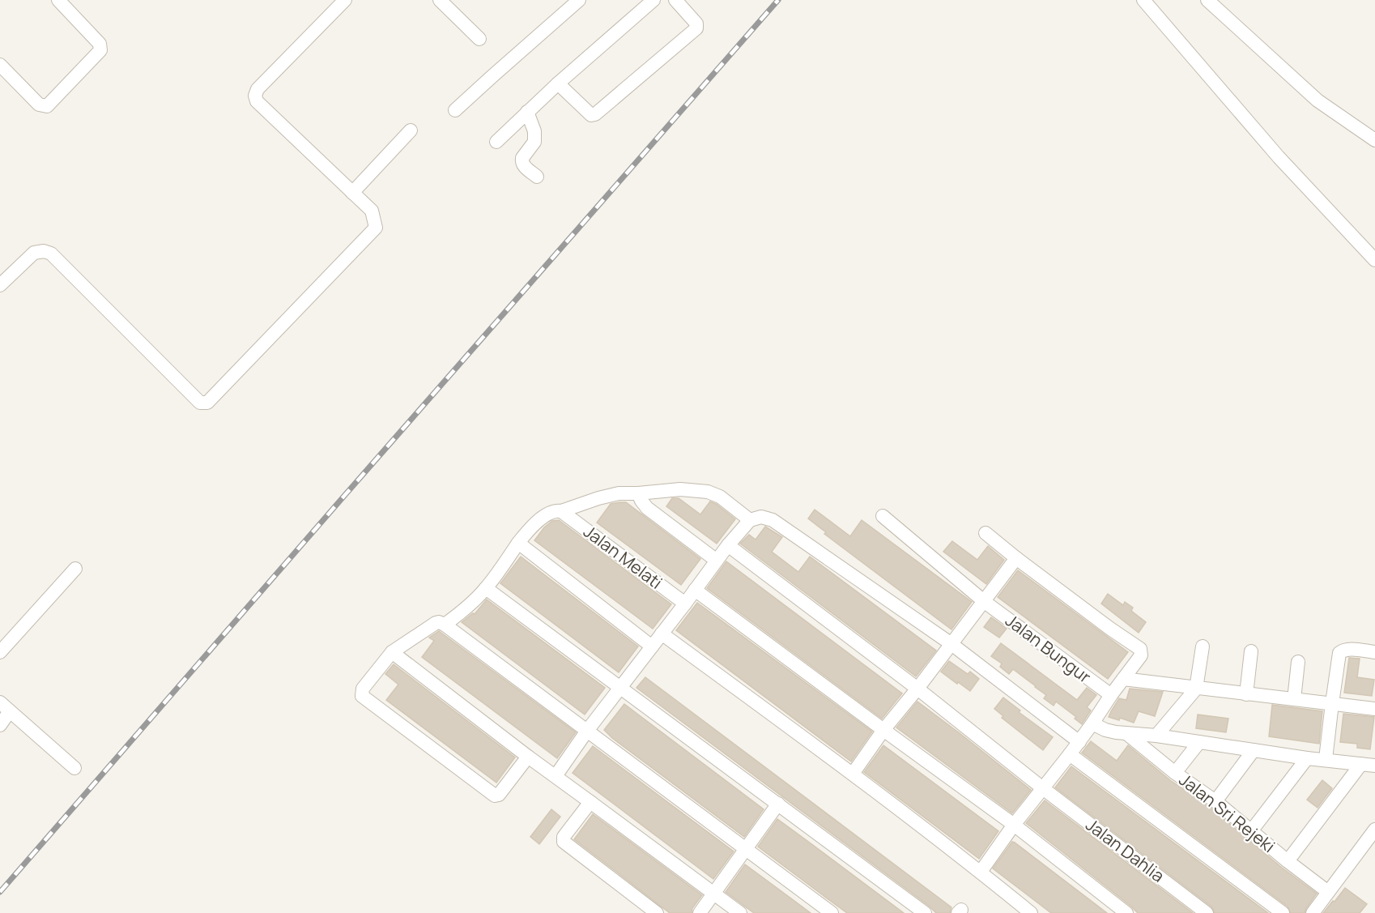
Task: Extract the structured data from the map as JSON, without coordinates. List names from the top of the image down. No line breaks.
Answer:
{"streets":{"street":["Jalan Melati","Jalan Bungur","Jalan Sri Rejeki","Jalan Dahlia"]}}
